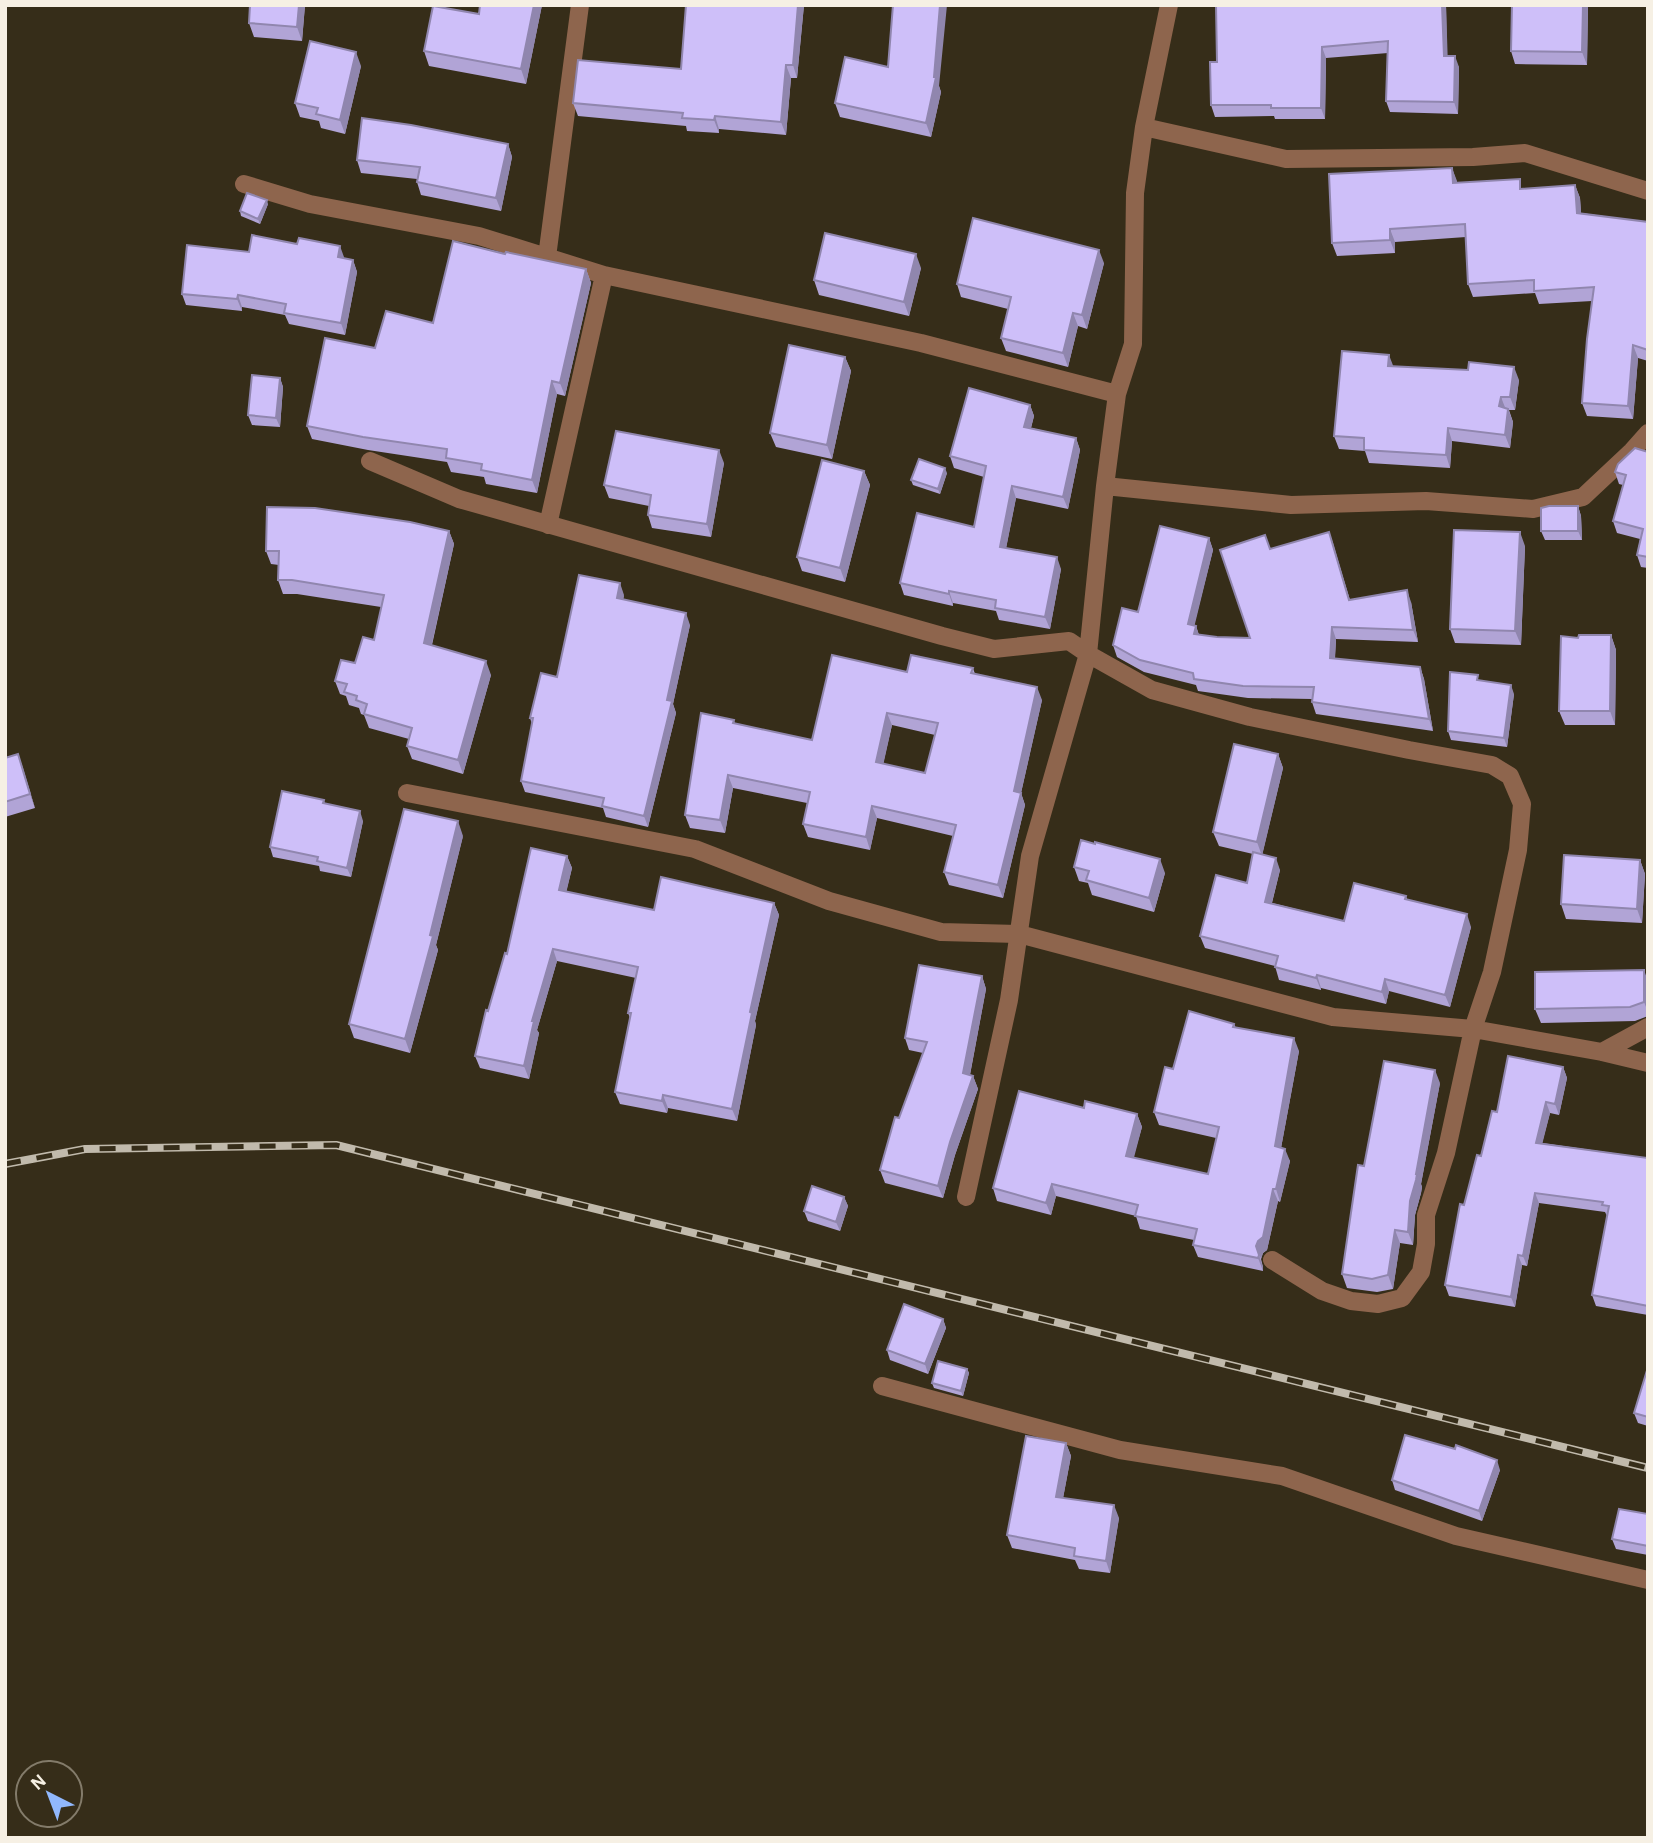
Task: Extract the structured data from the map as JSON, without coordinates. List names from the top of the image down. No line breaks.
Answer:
{"north":"top left"}
